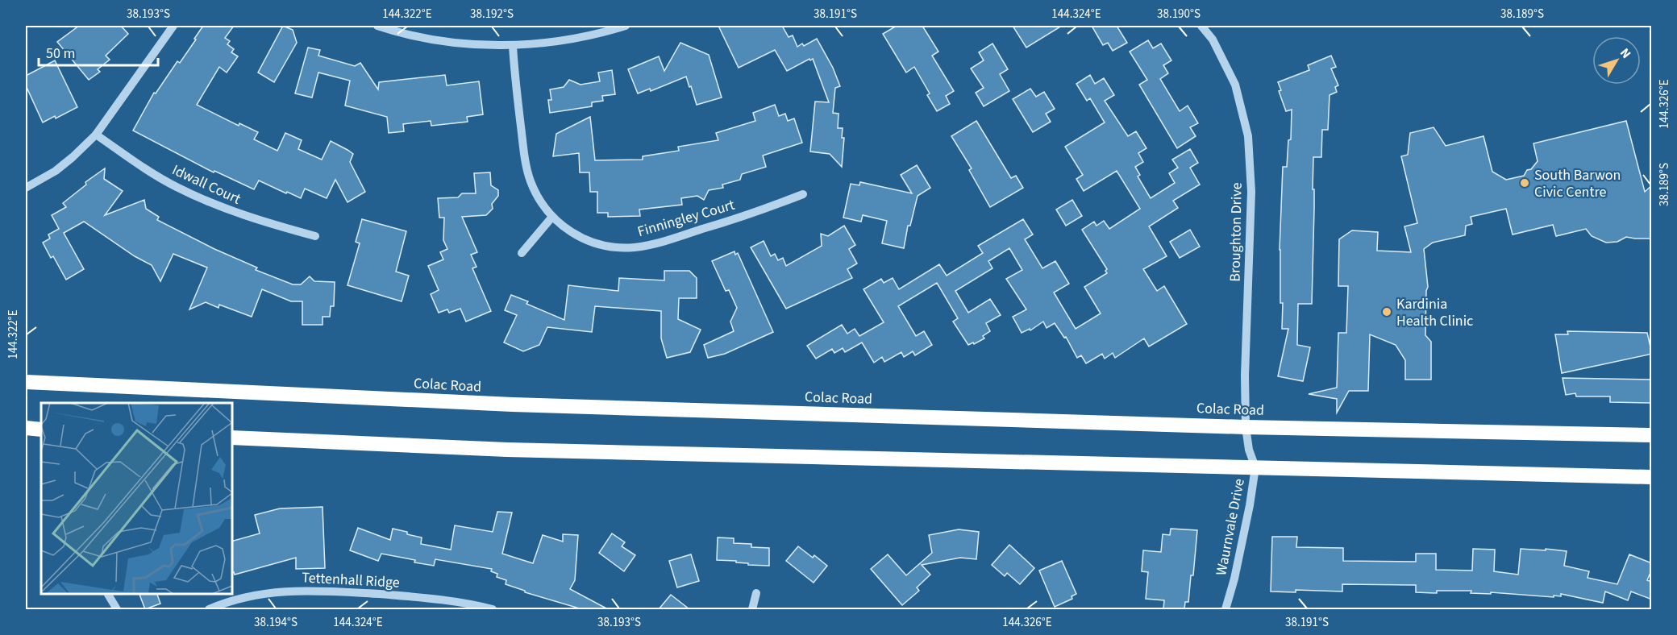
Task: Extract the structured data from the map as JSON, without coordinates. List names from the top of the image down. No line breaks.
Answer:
{"streets":{"highway":["Colac Road"],"street":["Idwall Court","Finningley Court","Broughton Drive","Waurnvale Drive","Tettenhall Ridge"]},"crossings":[["Broughton Drive","Colac Road"],["Broughton Drive","Waurnvale Drive"]],"places":["South Barwon Civic Centre","Kardinia Health Clinic"],"scale_bar":"50 m","north":"top right","coordinates":["38.193°S","144.322°E","38.192°S","38.191°S","144.324°E","38.190°S","38.189°S","144.326°E","38.194°S"]}
